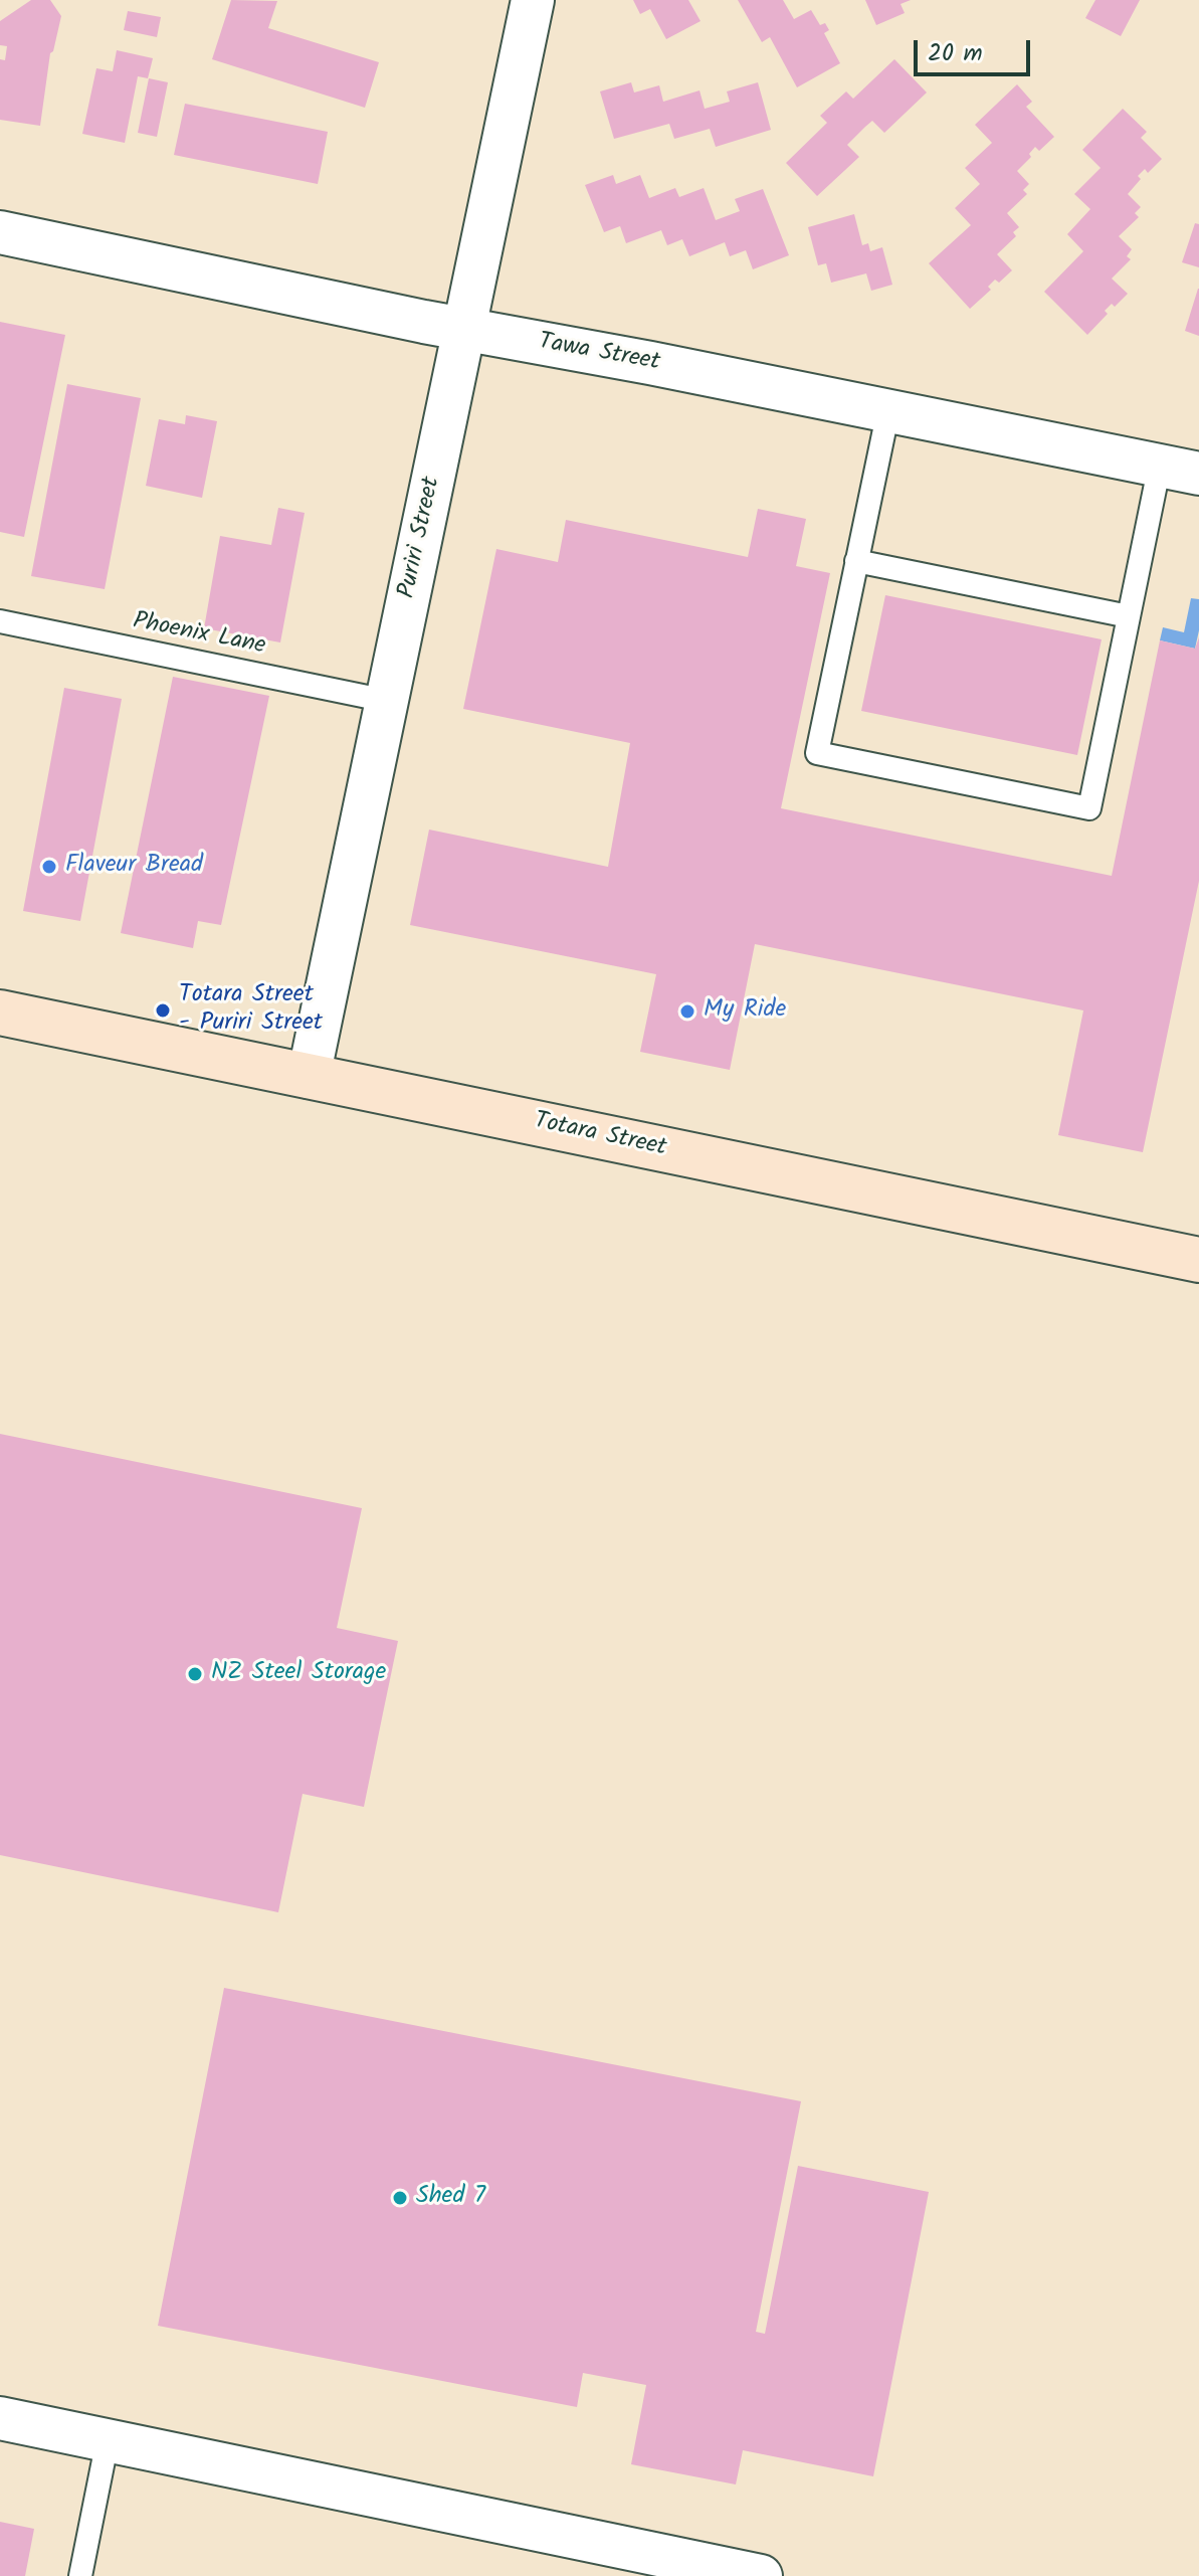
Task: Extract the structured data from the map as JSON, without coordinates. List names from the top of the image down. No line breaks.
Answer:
{"streets":{"main road":["Totara Street"],"street":["Tawa Street","Puriri Street"],"lane":["Phoenix Lane"]},"crossings":[["Tawa Street","Puriri Street"],["Puriri Street","Phoenix Lane"],["Puriri Street","Totara Street"]],"places":["Flaveur Bread","Totara Street - Puriri Street","My Ride","NZ Steel Storage","Shed 7"],"scale_bar":"20 m"}
